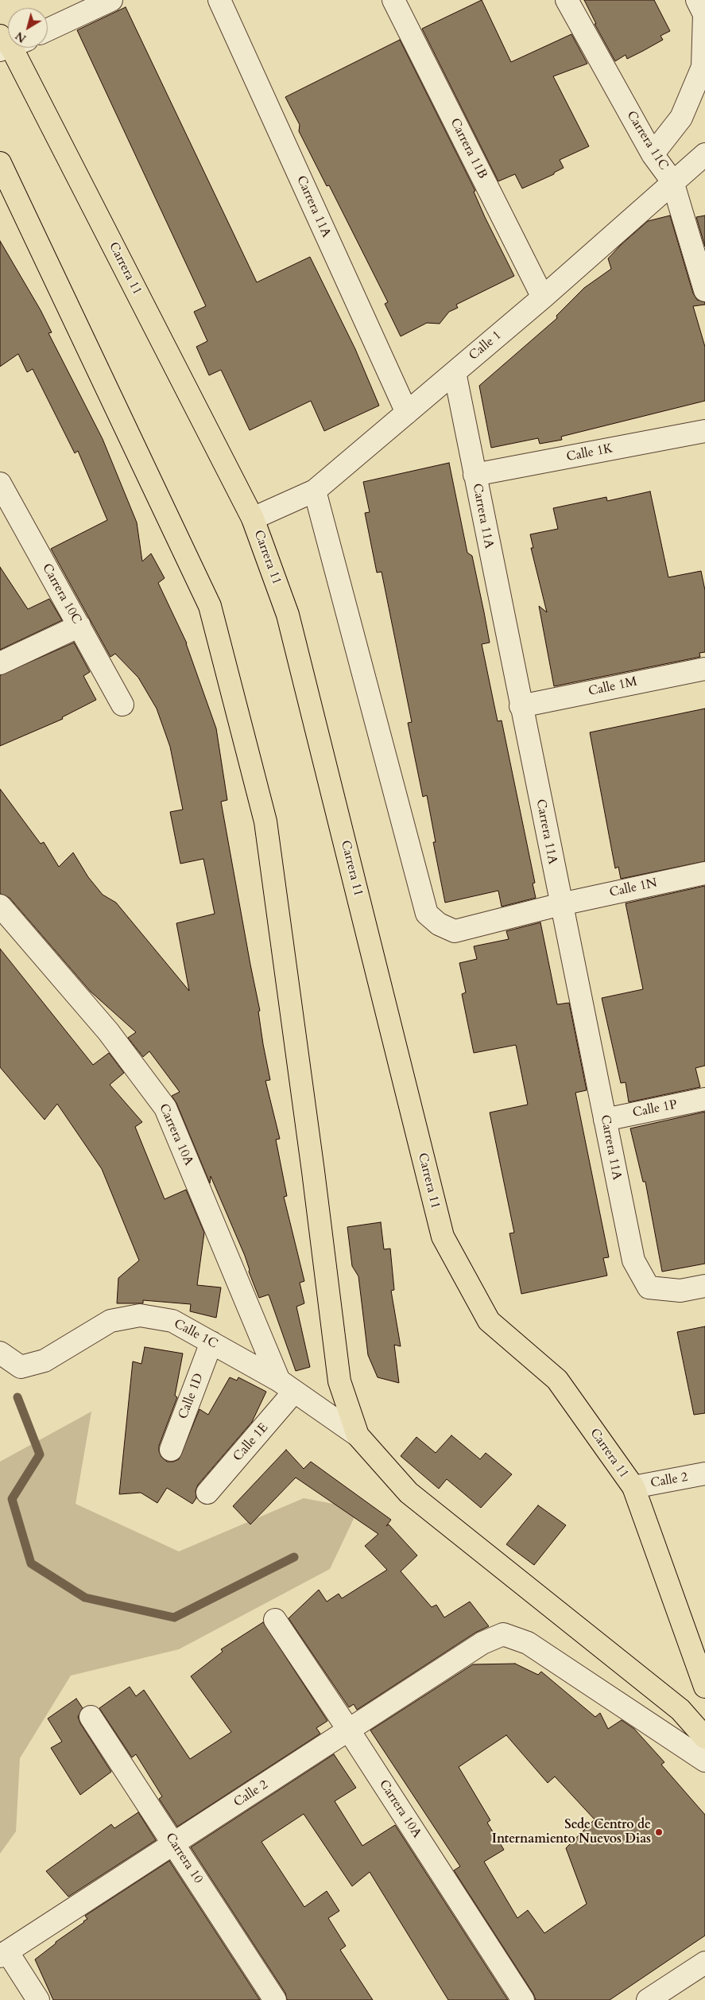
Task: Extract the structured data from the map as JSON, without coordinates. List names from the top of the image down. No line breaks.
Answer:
{"streets":{"main road":["Carrera 11"],"street":["Carrera 11C","Carrera 11B","Carrera 11A","Calle 1","Calle 1K","Carrera 10C","Calle 1M","Calle 1N","Calle 1P","Carrera 10A","Calle 1C","Calle 1D","Calle 1E","Calle 2","Carrera 10"]},"crossings":[["Carrera 11C","Calle 1"],["Carrera 11B","Calle 1"],["Carrera 11A","Calle 1"],["Carrera 11A","Calle 1K"],["Carrera 11A","Calle 1M"],["Carrera 11A","Calle 1N"],["Carrera 11A","Calle 1P"],["Carrera 11","Calle 1"],["Carrera 11","Calle 2"],["Calle 1","Calle 1N"],["Carrera 10A","Calle 1C"],["Carrera 10A","Calle 1E"],["Carrera 10A","Calle 2"],["Calle 1C","Calle 1D"],["Calle 1C","Calle 1E"],["Calle 2","Carrera 10"]],"places":["Sede Centro de Internamiento Nuevos Dias"],"north":"bottom left"}
